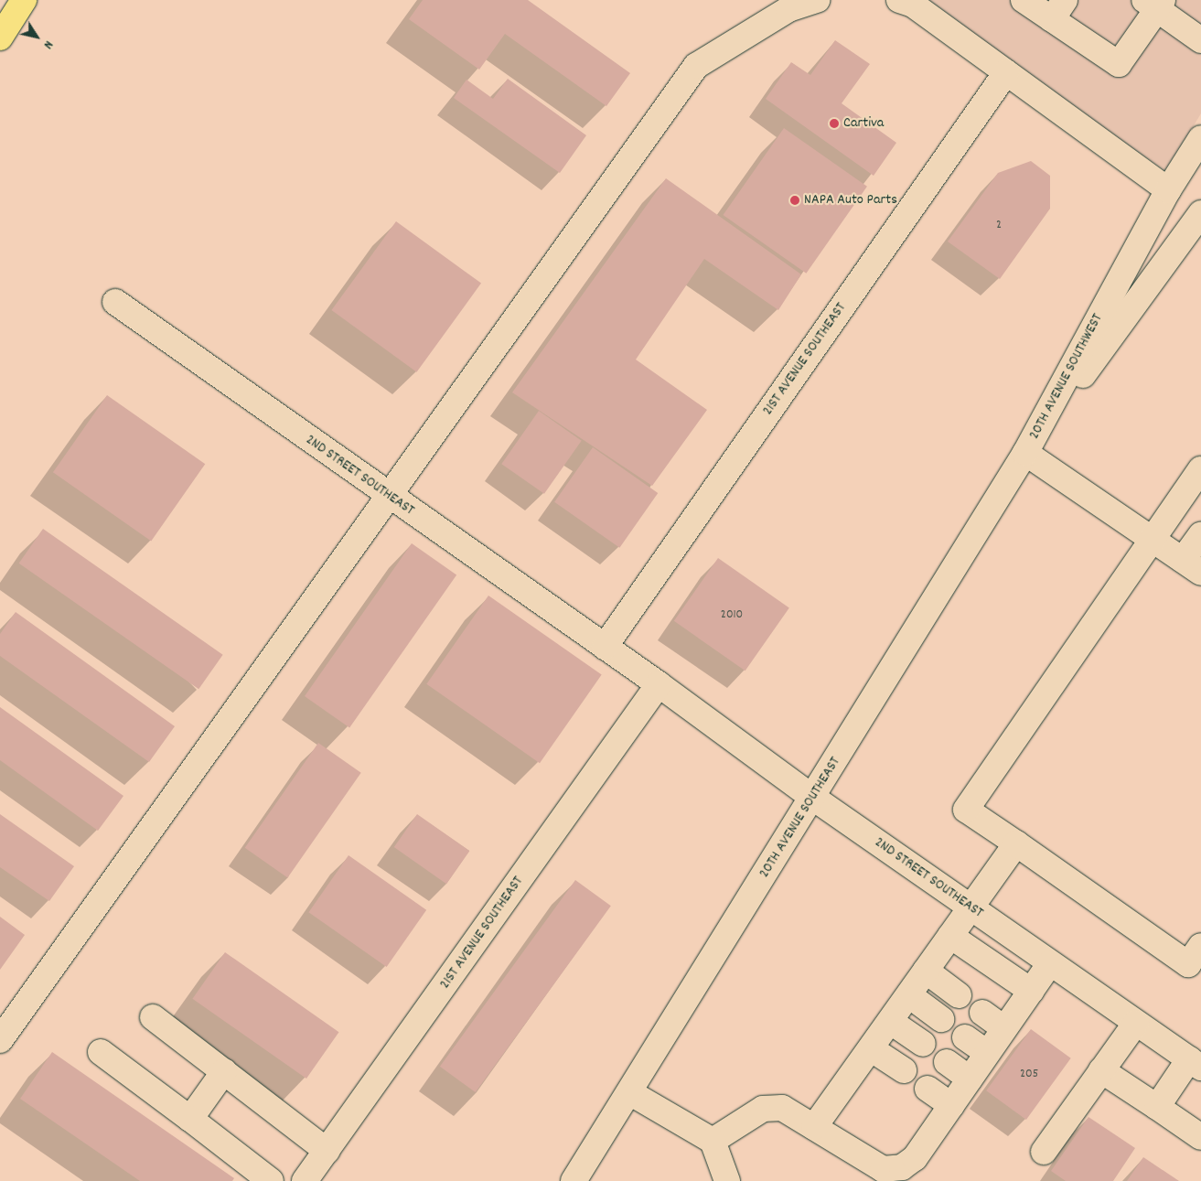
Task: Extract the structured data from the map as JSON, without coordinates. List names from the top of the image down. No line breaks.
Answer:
{"streets":{"street":["21ST AVENUE SOUTHEAST","20TH AVENUE SOUTHWEST","2ND STREET SOUTHEAST","20TH AVENUE SOUTHEAST"]},"crossings":[["21ST AVENUE SOUTHEAST","2ND STREET SOUTHEAST"],["20TH AVENUE SOUTHWEST","20TH AVENUE SOUTHEAST"],["2ND STREET SOUTHEAST","20TH AVENUE SOUTHEAST"]],"places":["Cartiva","NAPA Auto Parts"],"house_numbers":["2","2010","205"],"north":"bottom right"}
